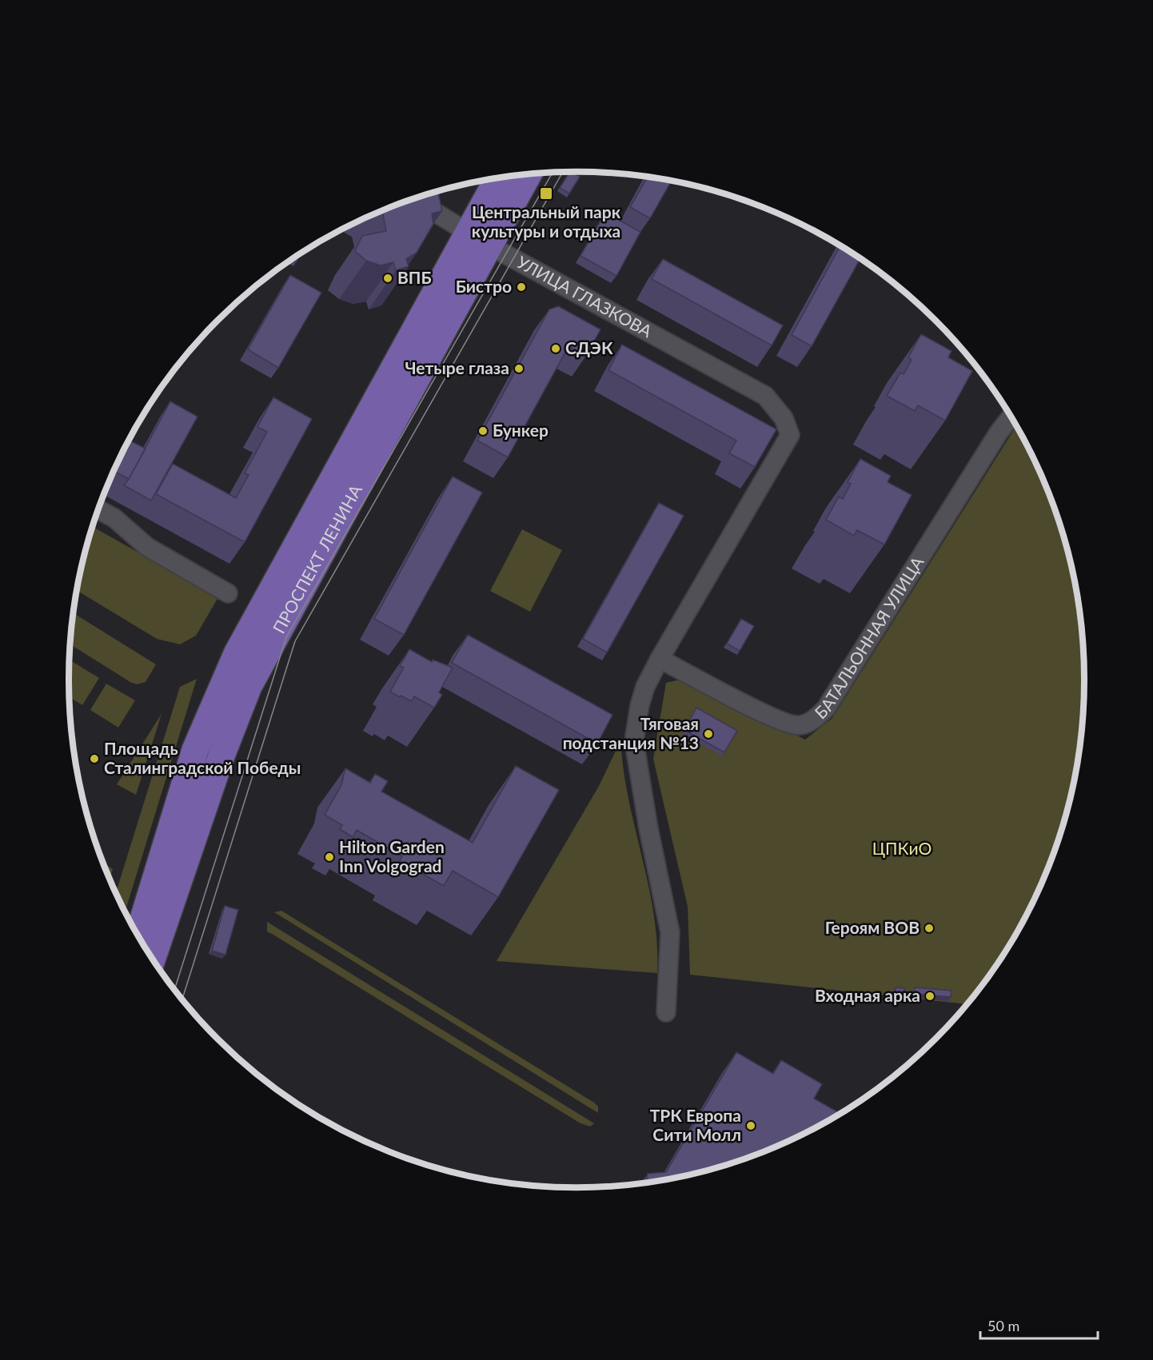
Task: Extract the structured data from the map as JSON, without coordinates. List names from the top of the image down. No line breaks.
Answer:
{"streets":{"main road":["ПРОСПЕКТ ЛЕНИНА"],"street":["УЛИЦА ГЛАЗКОВА","БАТАЛЬОННАЯ УЛИЦА"]},"crossings":[["УЛИЦА ГЛАЗКОВА","ПРОСПЕКТ ЛЕНИНА"],["УЛИЦА ГЛАЗКОВА","БАТАЛЬОННАЯ УЛИЦА"]],"parks":["ЦПКиО"],"places":{"transit":["Центральный парк культуры и отдыха"],"other":["ВПБ","Бистро","СДЭК","Четыре глаза","Бункер","Тяговая подстанция №13","Площадь Сталинградской Победы","Hilton Garden Inn Volgograd","Героям ВОВ","Входная арка","ТРК Европа Сити Молл"]},"scale_bar":"50 m"}
